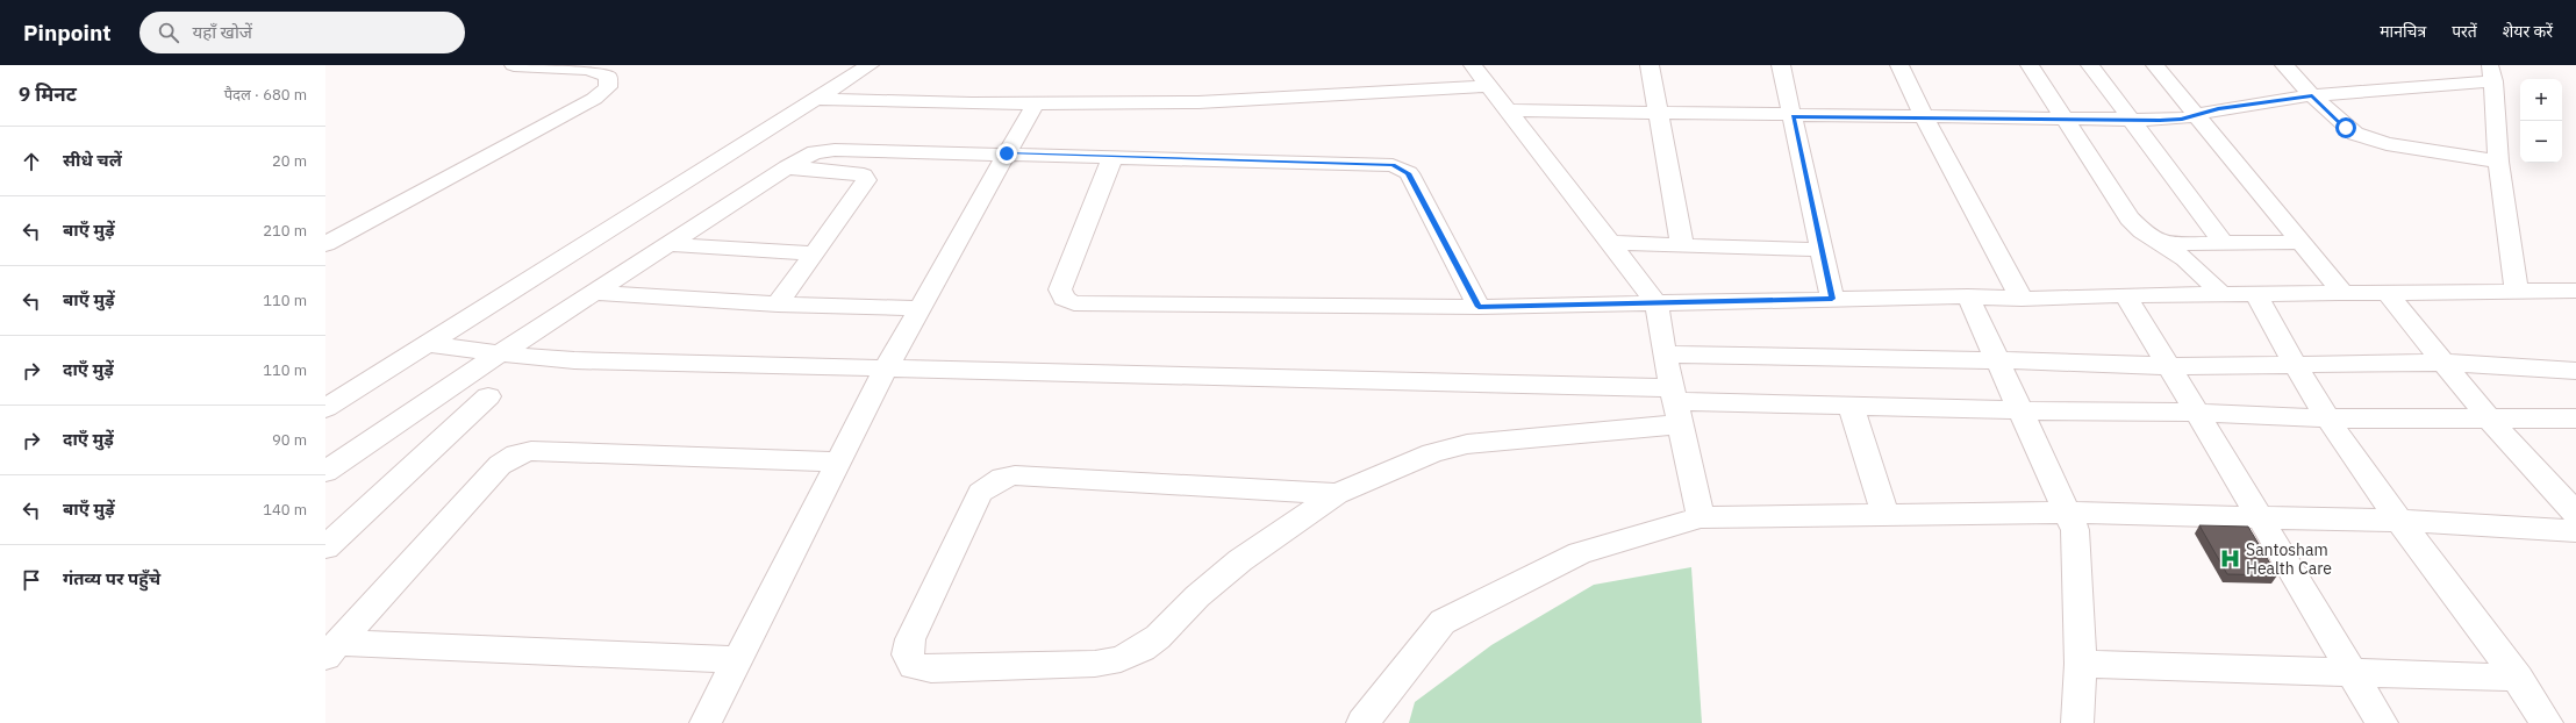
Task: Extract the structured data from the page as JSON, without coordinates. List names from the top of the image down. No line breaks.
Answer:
{"places":{"hospital":["Santosham Health Care"]},"page":{"header":"Pinpoint","search":"यहाँ खोजें","nav":["मानचित्र","परतें","शेयर करें"],"heading":["9 मिनट","पैदल · 680 m"],"map_buttons":["+","−"],"list":[["सीधे चलें","20 m"],["बाएँ मुड़ें","210 m"],["बाएँ मुड़ें","110 m"],["दाएँ मुड़ें","110 m"],["दाएँ मुड़ें","90 m"],["बाएँ मुड़ें","140 m"],"गंतव्य पर पहुँचे"]}}
